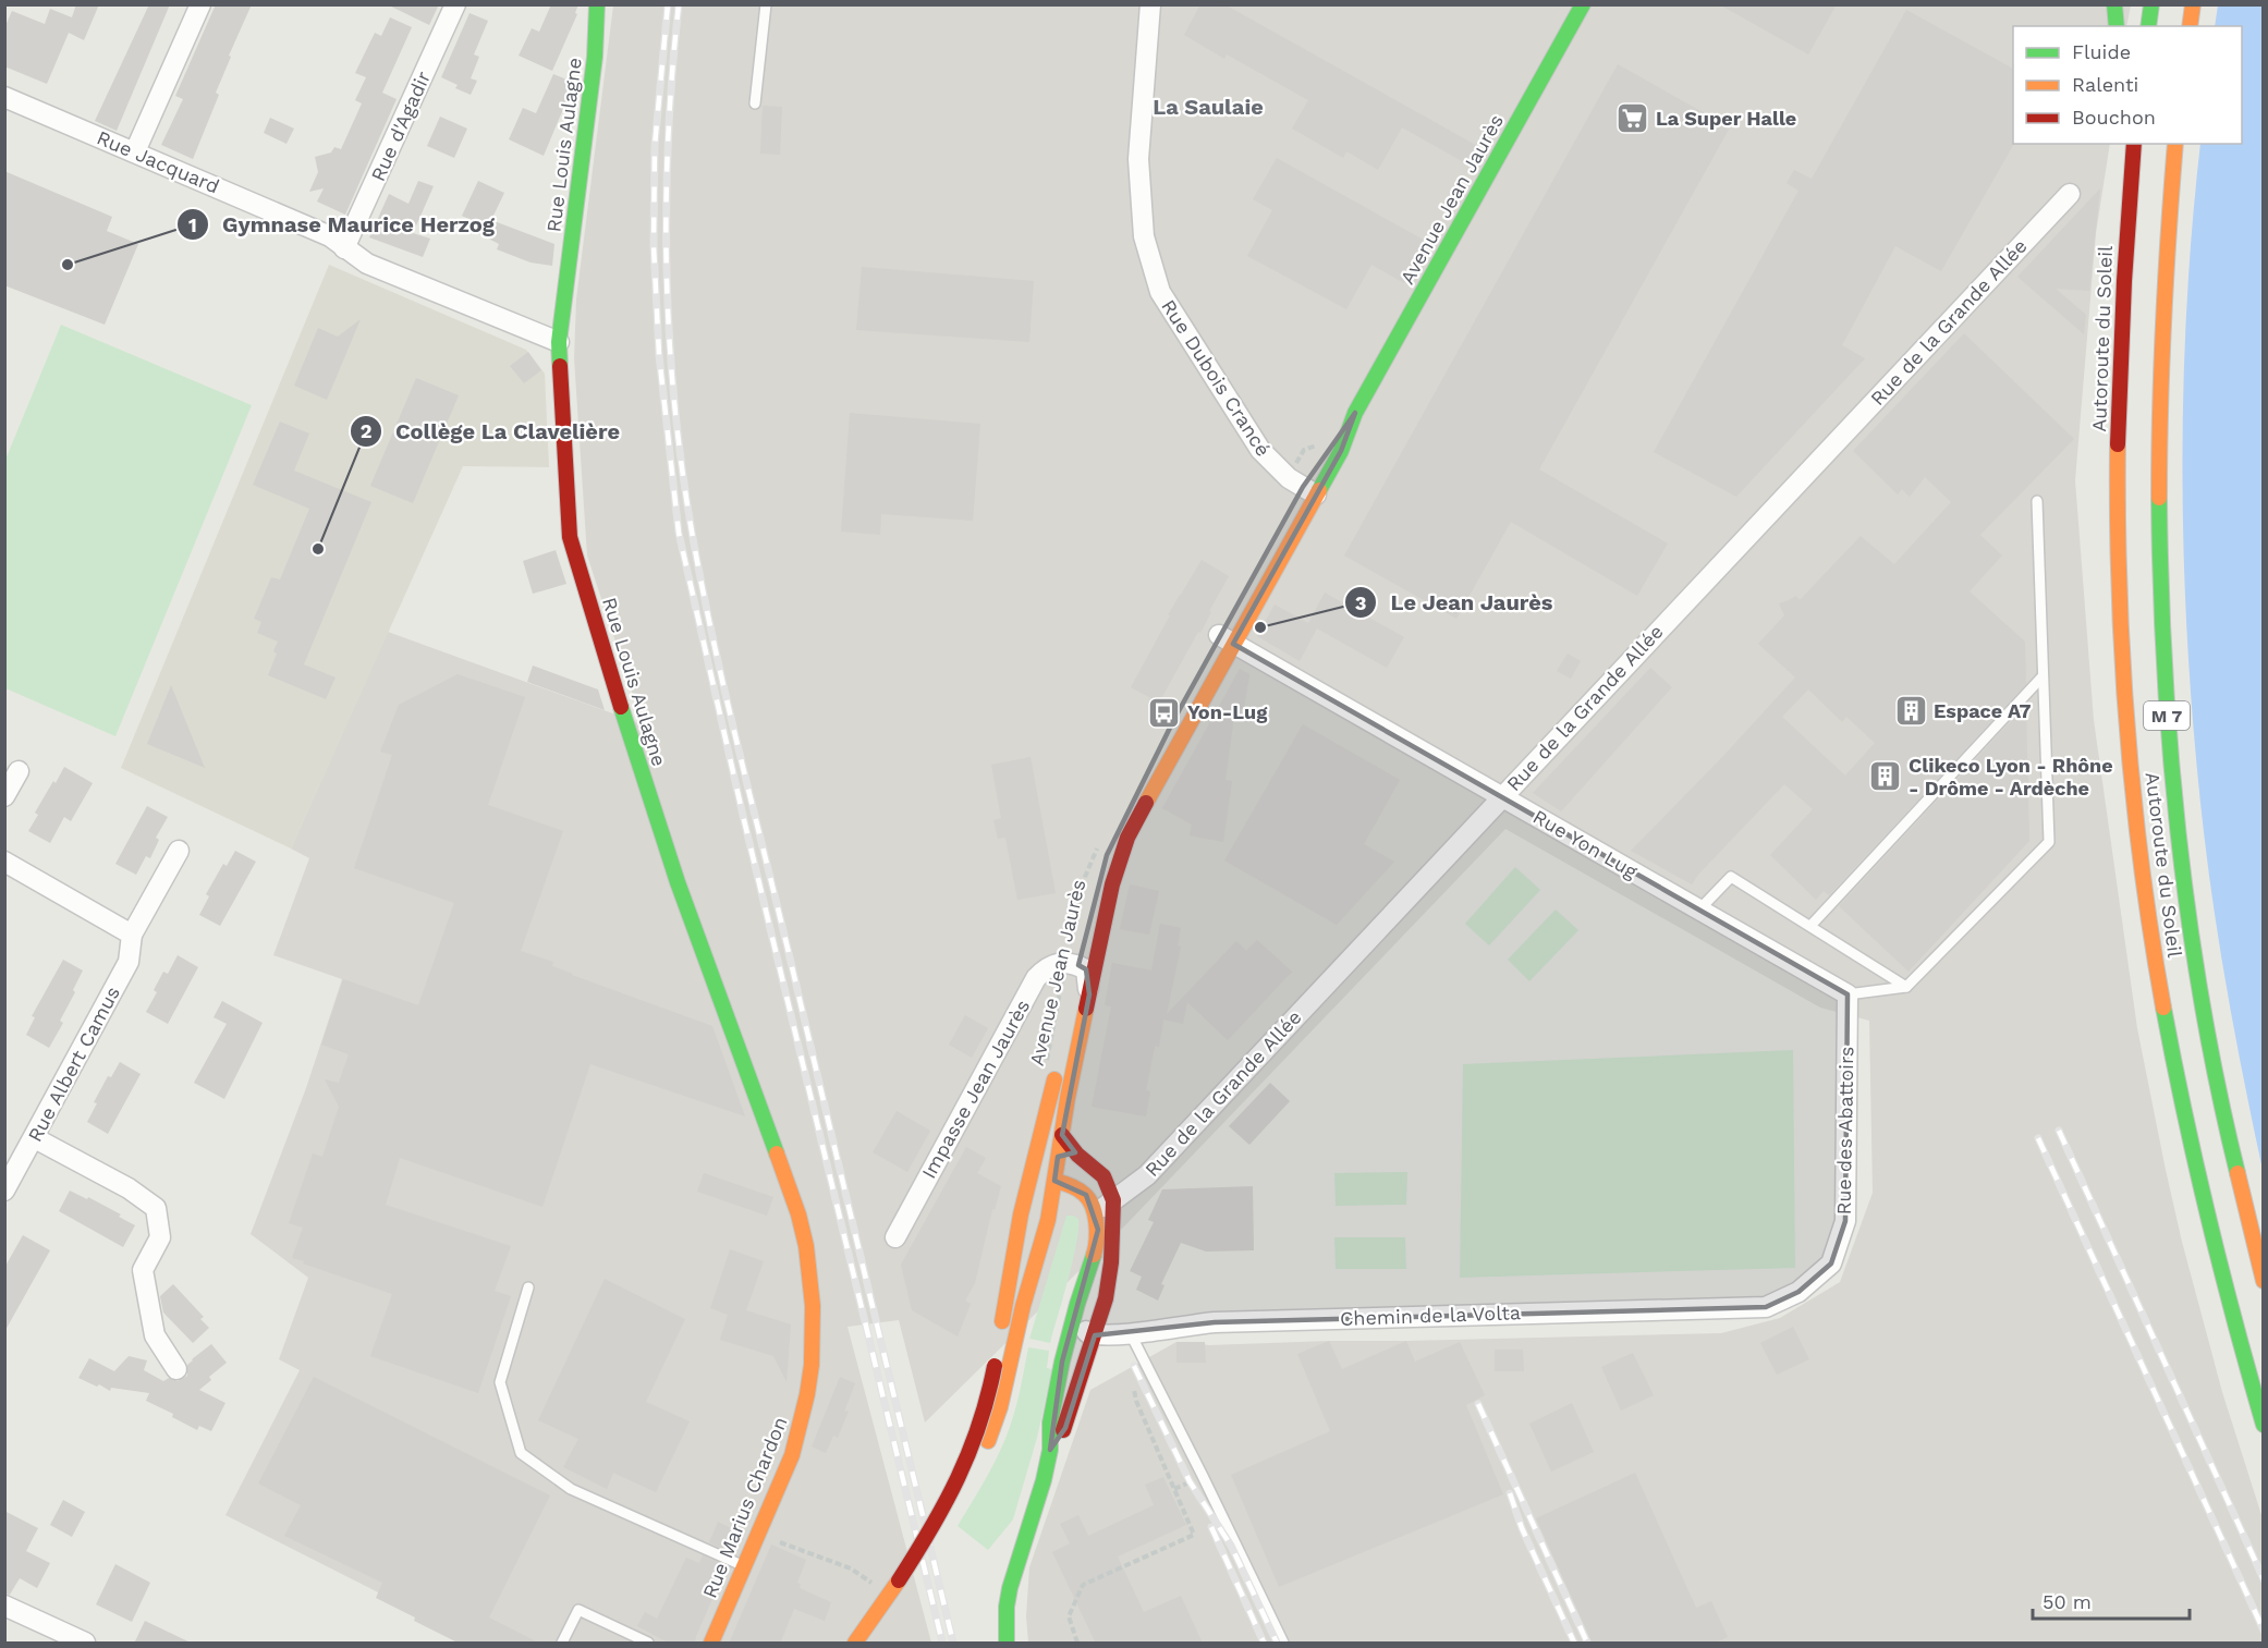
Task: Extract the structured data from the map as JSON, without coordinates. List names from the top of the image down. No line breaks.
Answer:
{"streets":{"main road":["Rue Louis Aulagne","Avenue Jean Jaurès","Autoroute du Soleil","M 7","Rue Marius Chardon"],"street":["Rue d'Agadir","Rue Jacquard","Rue de la Grande Allée","Rue Dubois Crancé","Rue Yon Lug","Rue Albert Camus","Impasse Jean Jaurès","Rue des Abattoirs","Chemin de la Volta"]},"crossings":[["Rue d'Agadir","Rue Jacquard"],["Rue Louis Aulagne","Rue Jacquard"],["Rue Louis Aulagne","Rue Marius Chardon"],["Avenue Jean Jaurès","Rue Dubois Crancé"],["Avenue Jean Jaurès","Rue Yon Lug"],["Avenue Jean Jaurès","Impasse Jean Jaurès"],["Rue de la Grande Allée","Rue Yon Lug"],["Rue Yon Lug","Rue des Abattoirs"],["Rue des Abattoirs","Chemin de la Volta"]],"districts":["La Saulaie"],"places":{"supermarket":["La Super Halle"],"other":["Gymnase Maurice Herzog","Collège La Clavelière","Le Jean Jaurès"],"building":["Espace A7","Clikeco Lyon - Rhône - Drôme - Ardèche"],"bus stop":["Yon-Lug"]},"legend":["Fluide","Ralenti","Bouchon"],"scale_bar":"50 m"}
